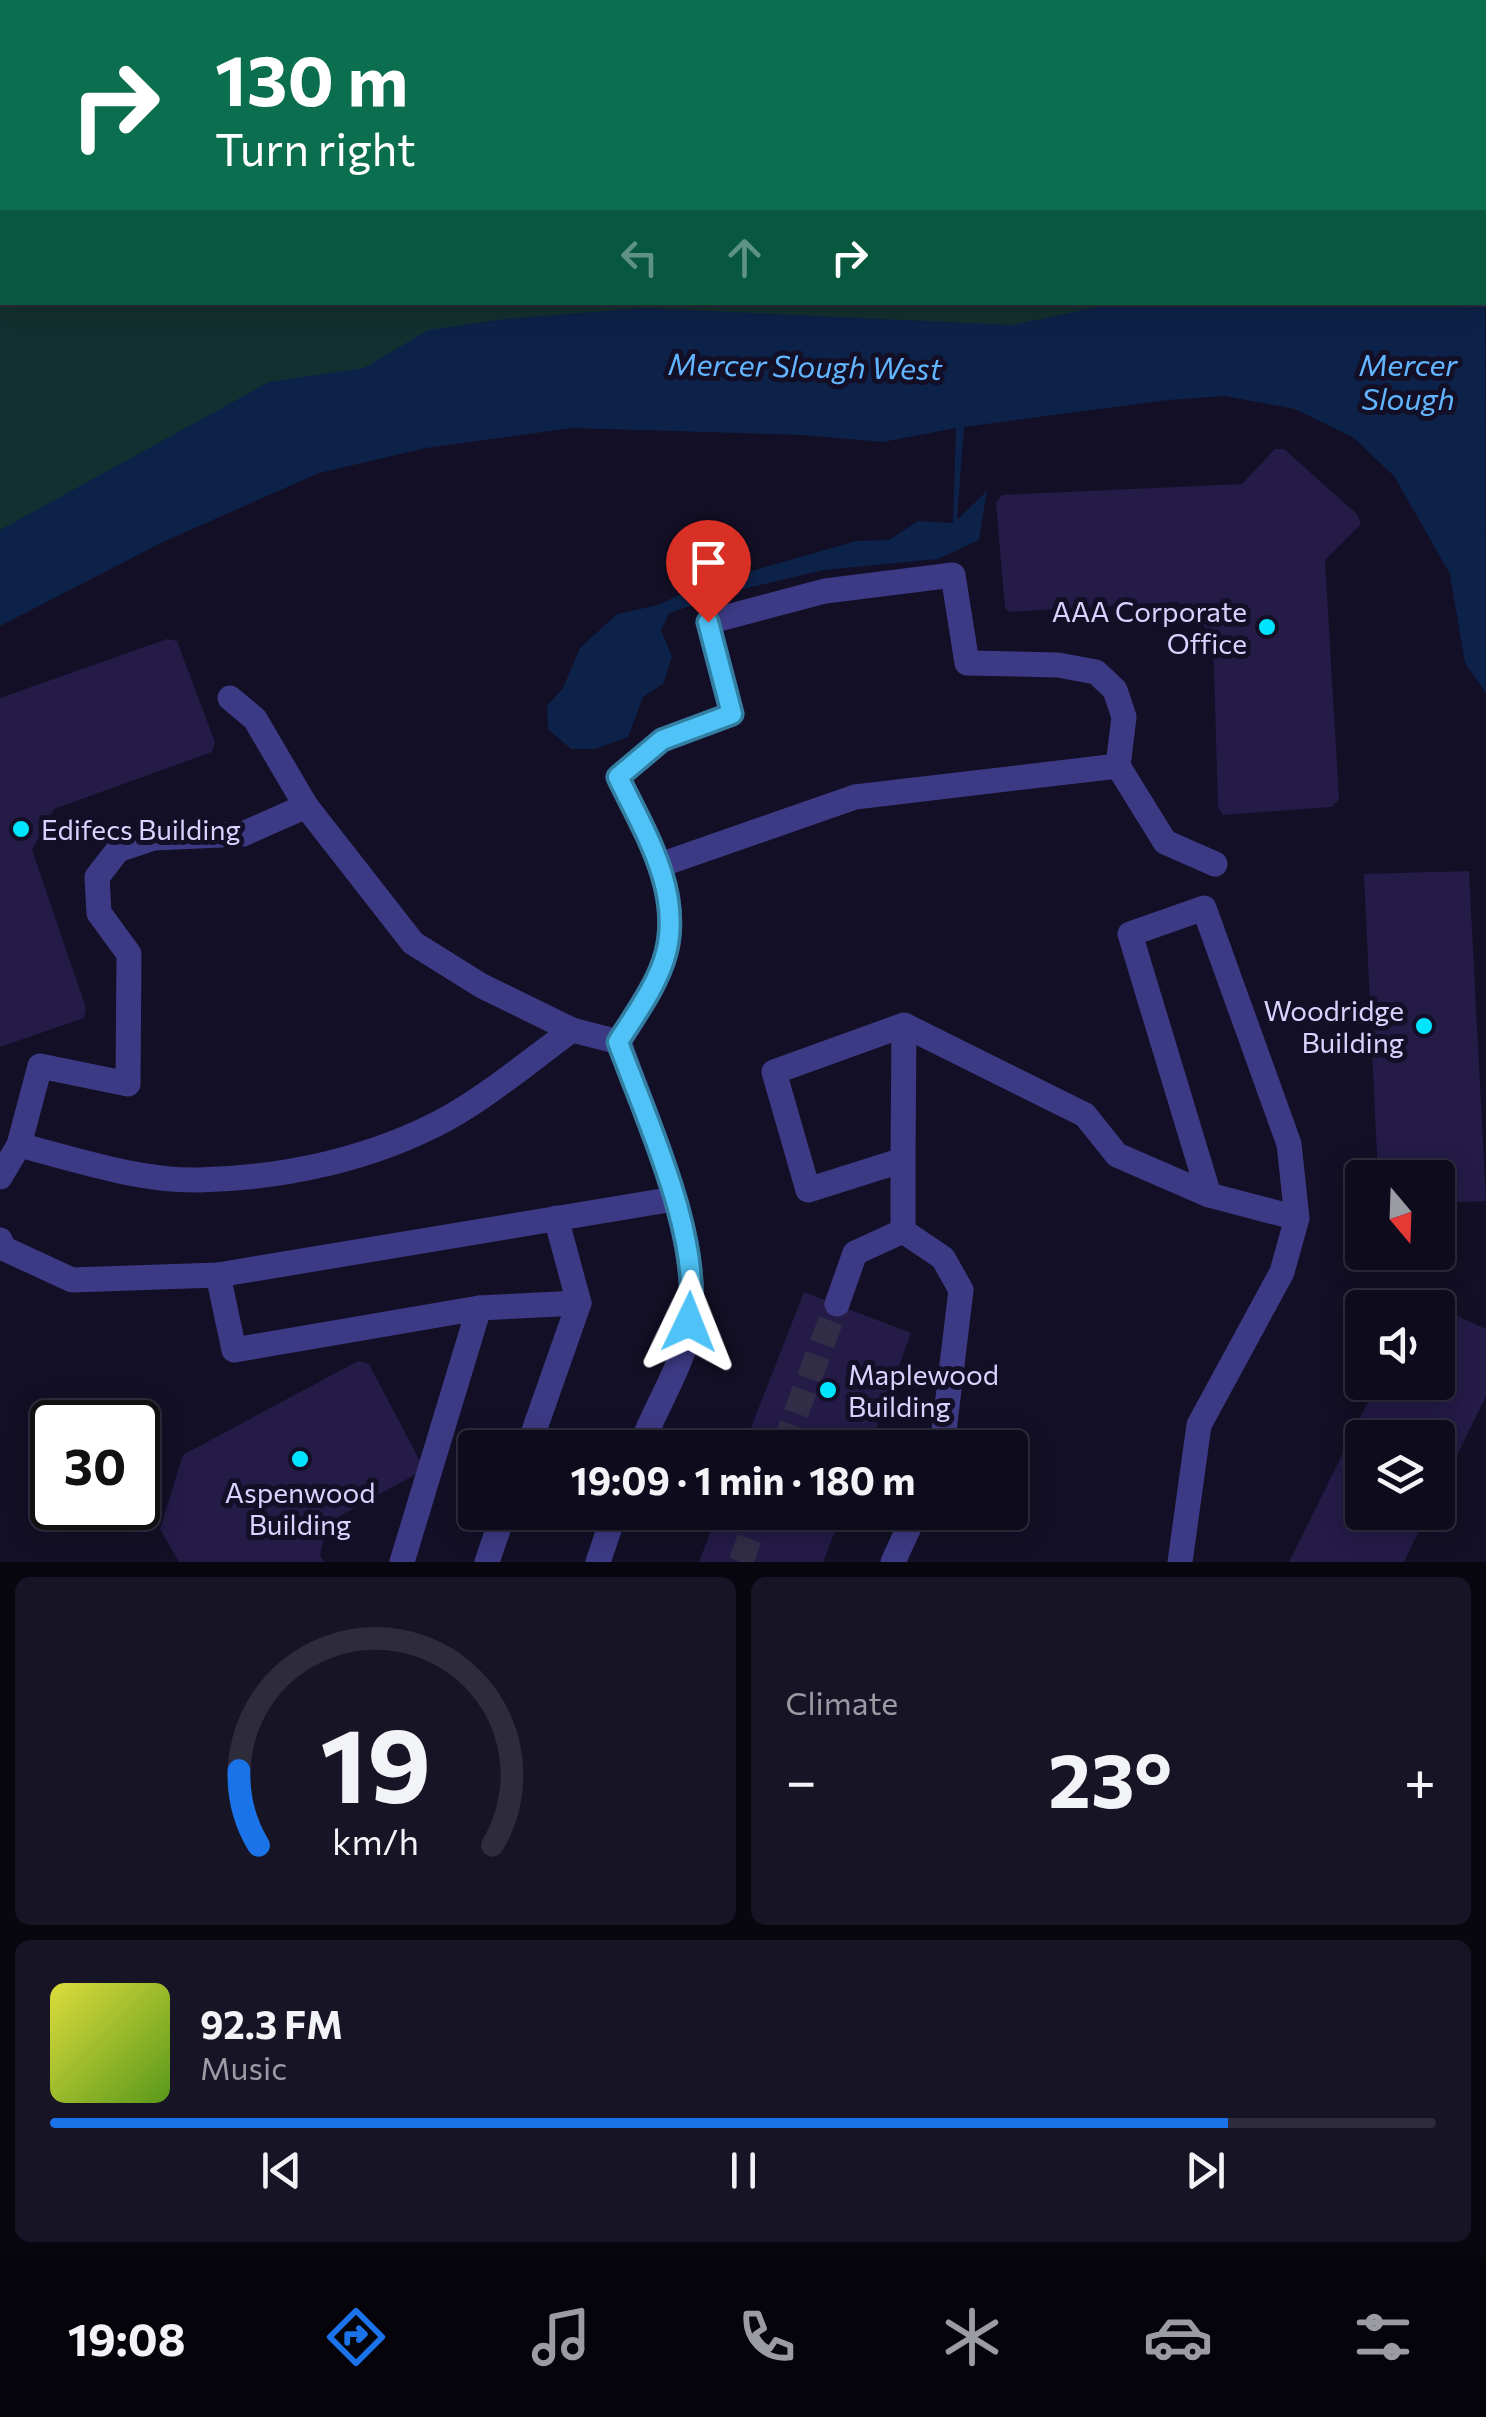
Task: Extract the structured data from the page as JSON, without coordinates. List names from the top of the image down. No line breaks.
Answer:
{"water":["Mercer Slough","Mercer Slough West"],"places":["AAA Corporate Office","Edifecs Building","Woodridge Building","Maplewood Building","Aspenwood Building"],"north":"bottom","page":{"turn":["130 m","Turn right"],"limit":"30","trip":"19:09 · 1 min · 180 m","tile":"Climate","heat":["−","23°","+"],"song":["92.3 FM","Music"],"tabs":"19:08","gauge":["19","km/h"]}}
